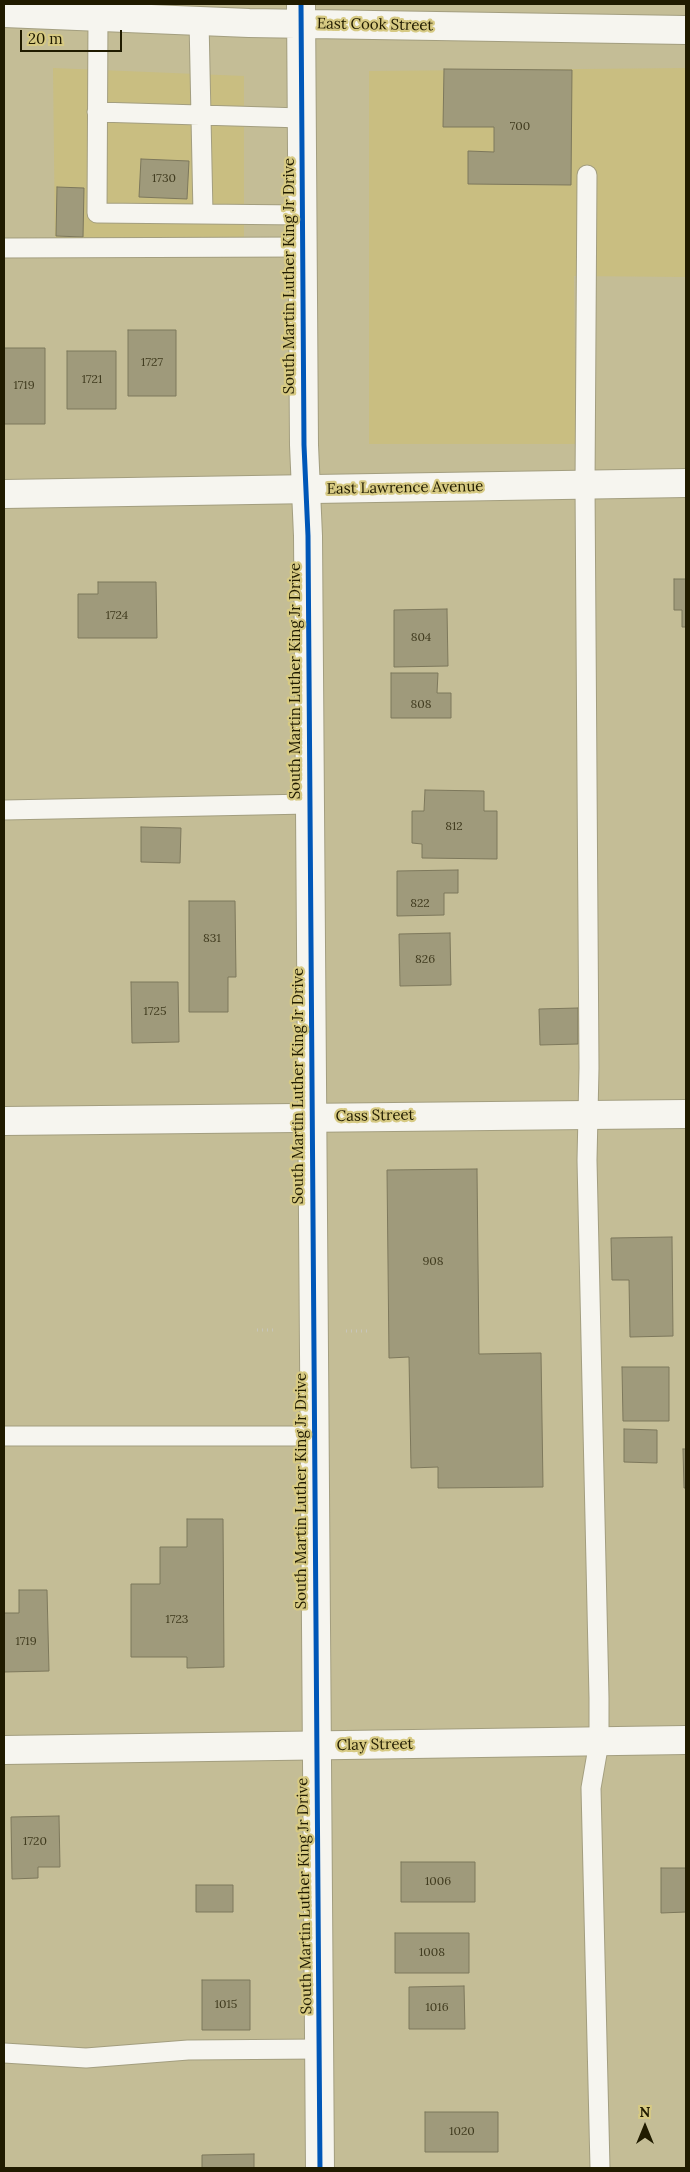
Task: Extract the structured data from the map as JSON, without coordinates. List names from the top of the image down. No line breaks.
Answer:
{"streets":{"street":["East Cook Street","South Martin Luther King Jr Drive","East Lawrence Avenue","Cass Street","Clay Street"]},"crossings":[["East Cook Street","South Martin Luther King Jr Drive"],["South Martin Luther King Jr Drive","East Lawrence Avenue"],["South Martin Luther King Jr Drive","Cass Street"],["South Martin Luther King Jr Drive","Clay Street"]],"house_numbers":["700","1730","1727","1721","1719","1724","804","808","812","822","831","826","1725","908","1723","1719","1720","1006","1008","1015","1016","1020"],"scale_bar":"20 m","north":"top"}
